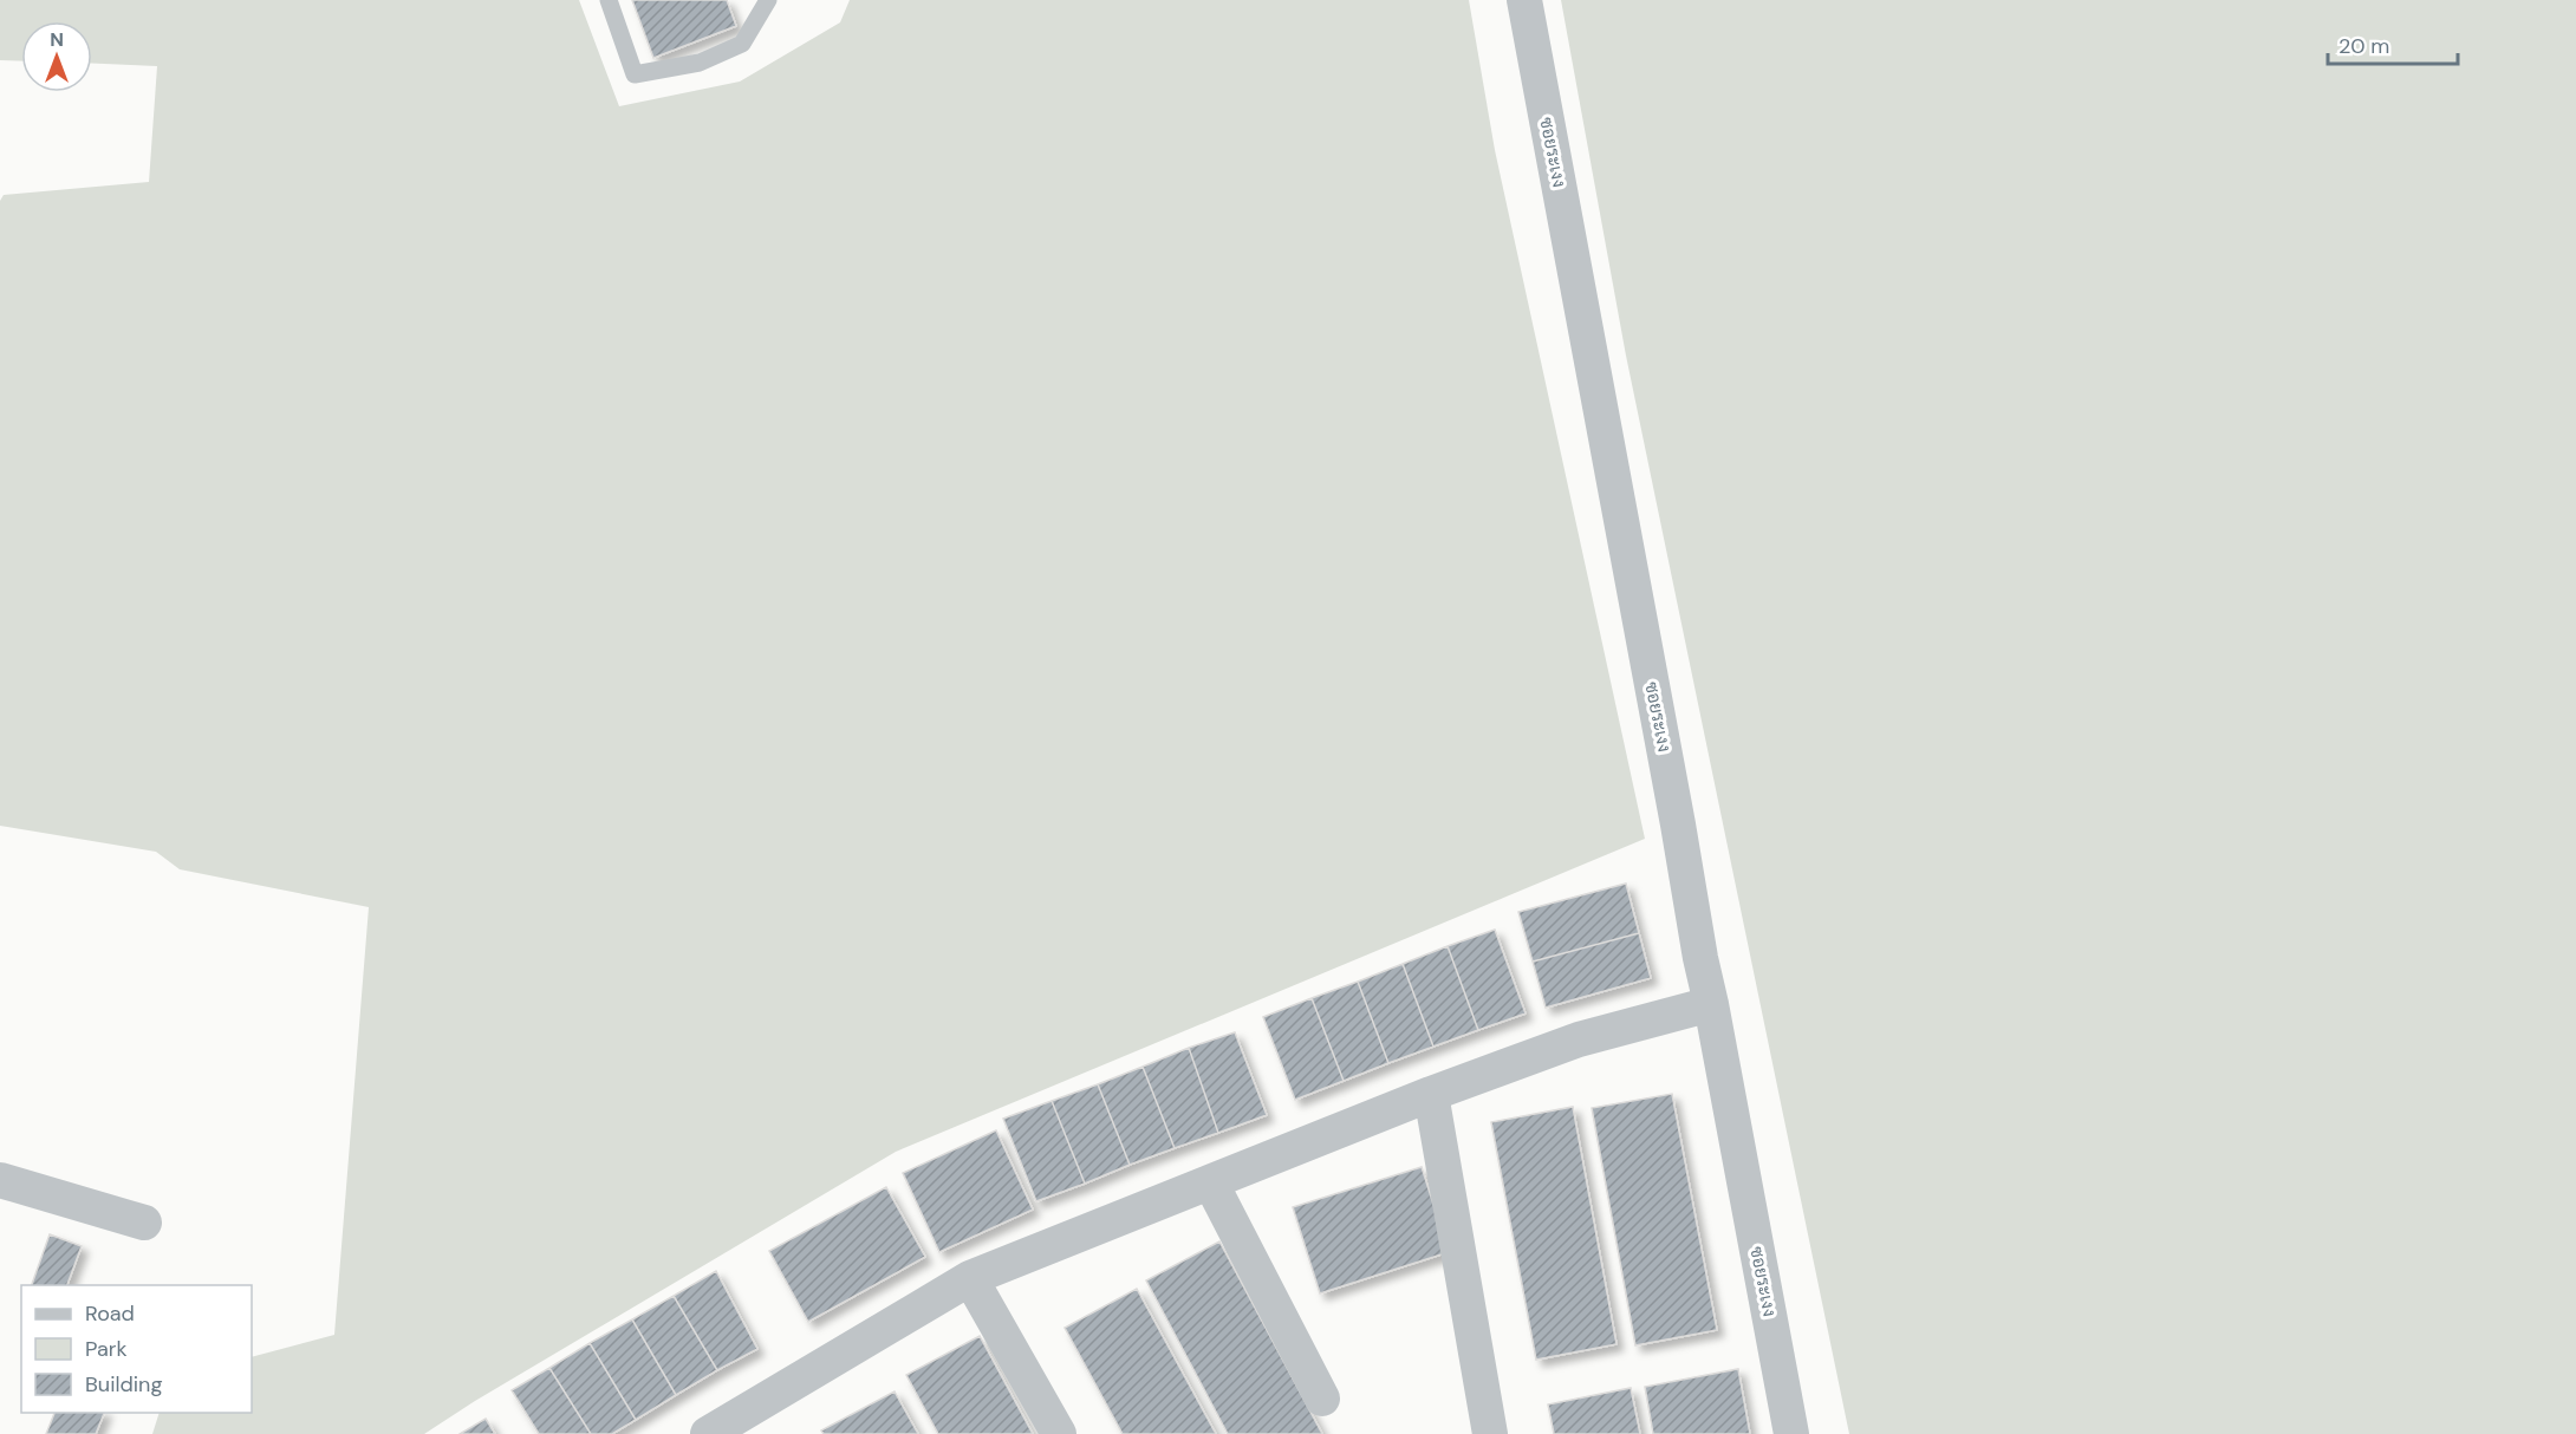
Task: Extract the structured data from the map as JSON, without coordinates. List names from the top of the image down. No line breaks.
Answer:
{"streets":{"street":["ซอยระเงง"]},"legend":["Road","Park","Building"],"scale_bar":"20 m","north":"top"}
